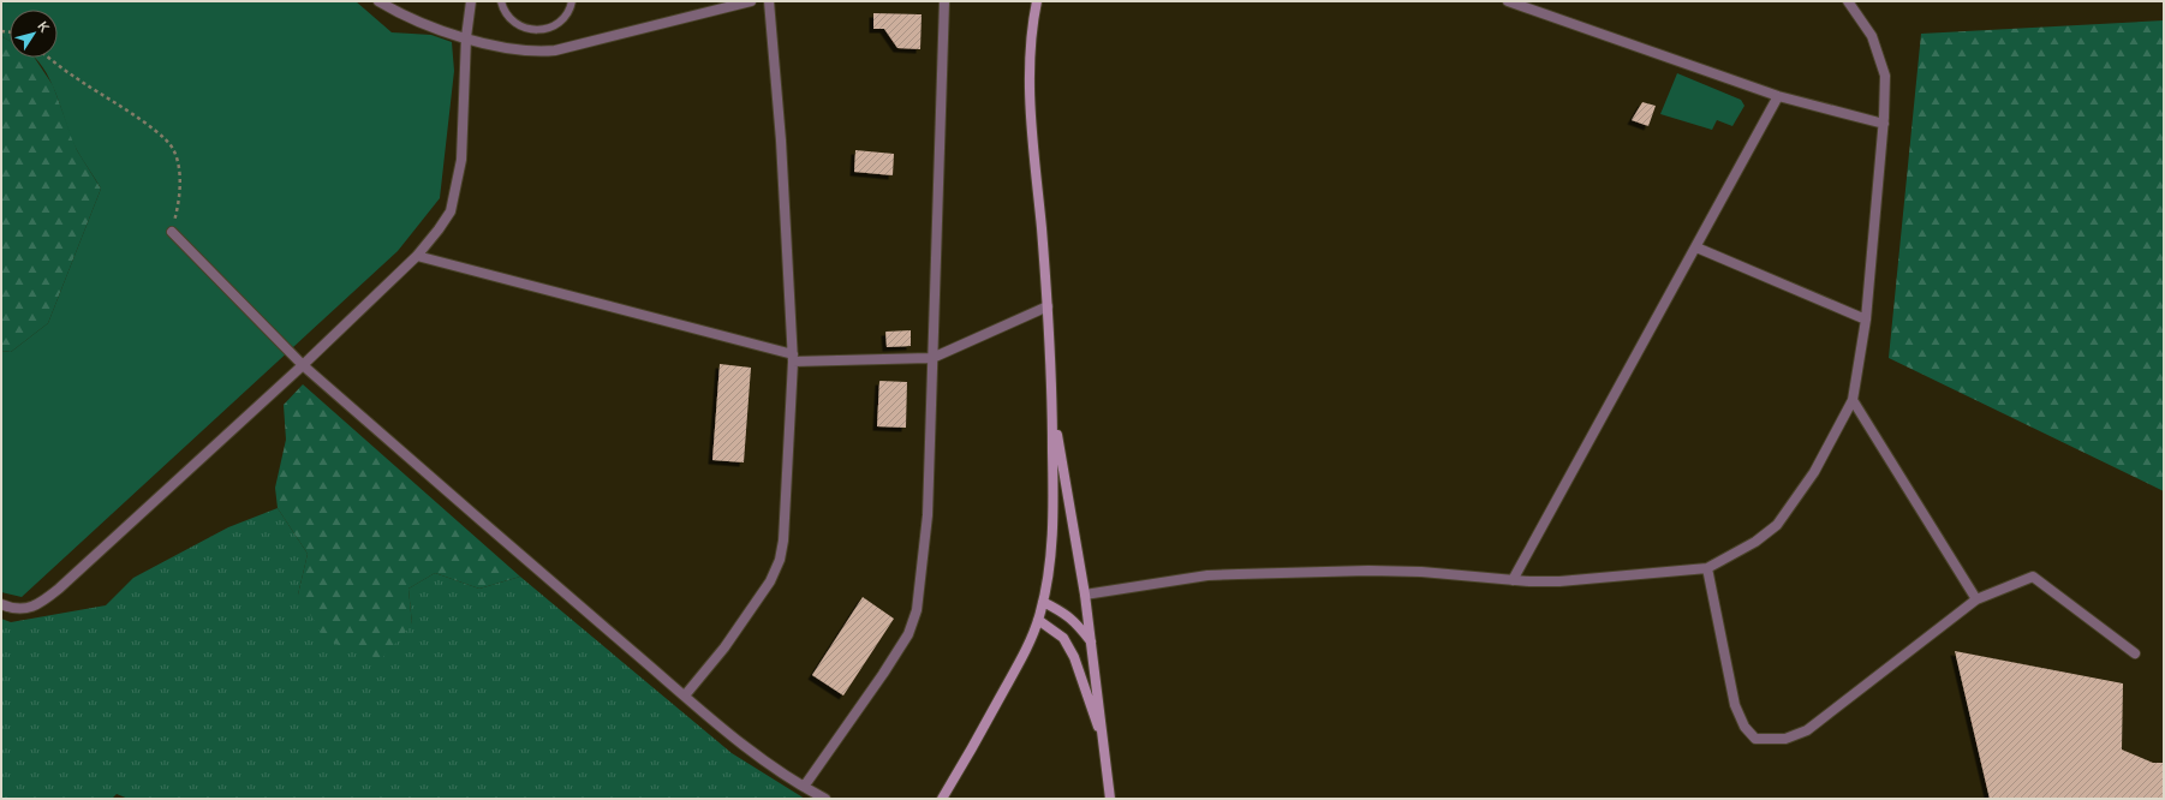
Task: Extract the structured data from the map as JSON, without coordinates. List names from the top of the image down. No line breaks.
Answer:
{"north":"top right"}
